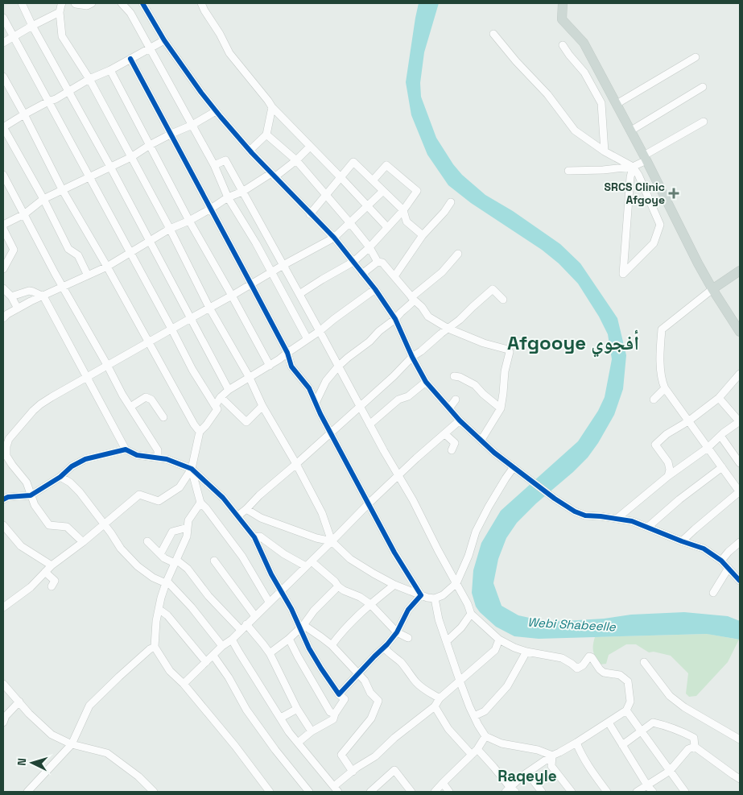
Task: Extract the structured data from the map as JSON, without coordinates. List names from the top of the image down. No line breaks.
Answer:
{"districts":["Afgooye أفجوي","Raqeyle"],"water":["Webi Shabeelle"],"places":{"health":["SRCS Clinic Afgoye"]},"north":"left"}
